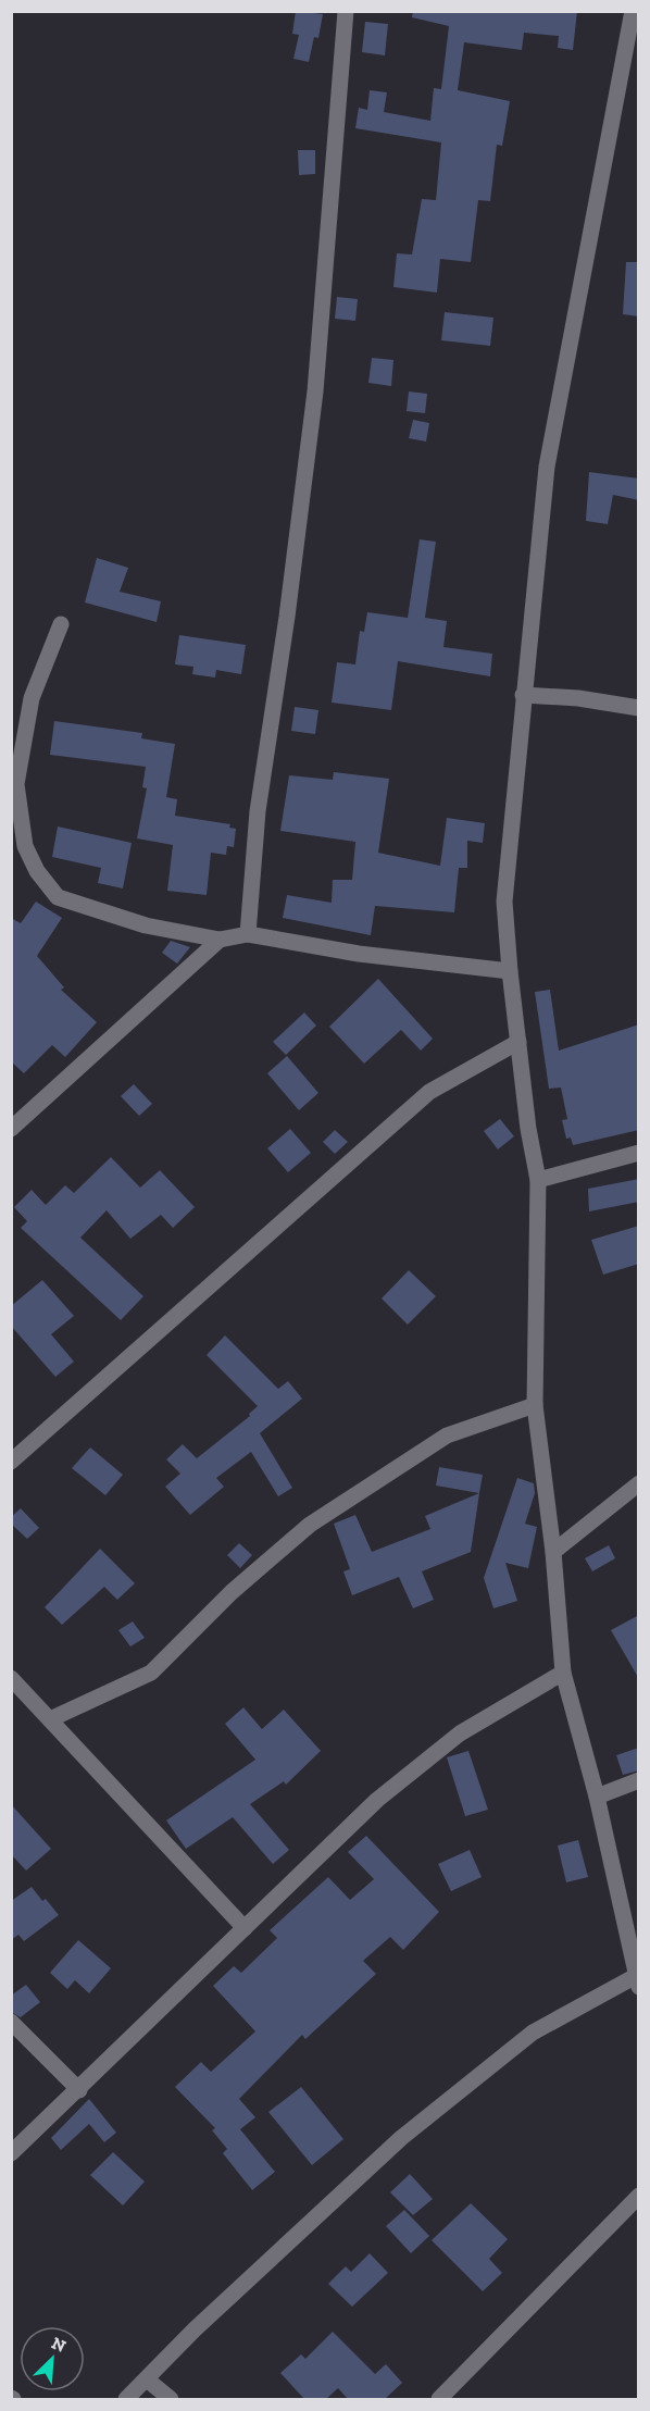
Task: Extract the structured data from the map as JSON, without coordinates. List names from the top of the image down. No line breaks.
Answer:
{"north":"top right"}
